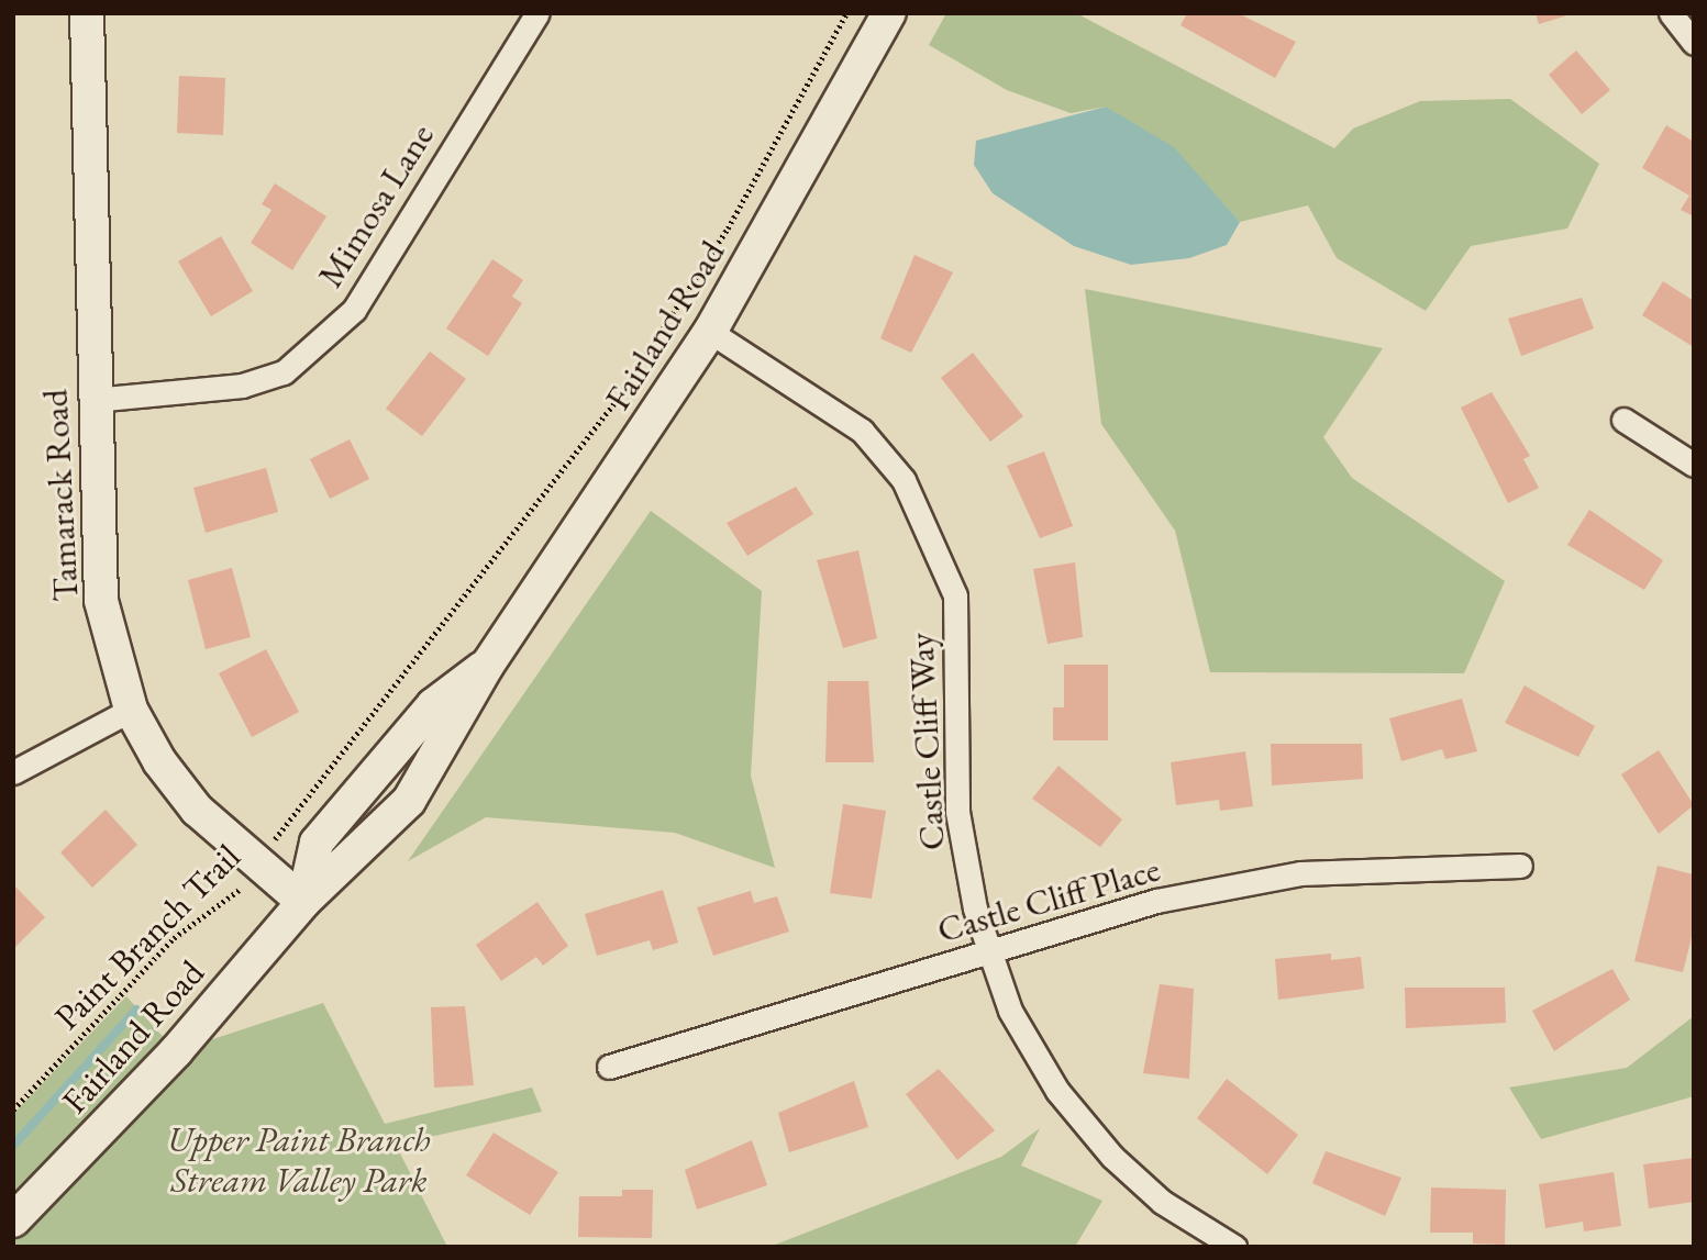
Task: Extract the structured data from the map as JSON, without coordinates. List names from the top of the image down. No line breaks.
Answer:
{"streets":{"main road":["Fairland Road","Tamarack Road"],"street":["Mimosa Lane","Castle Cliff Way","Castle Cliff Place"],"path":["Paint Branch Trail"]},"crossings":[["Mimosa Lane","Tamarack Road"],["Fairland Road","Tamarack Road"],["Fairland Road","Castle Cliff Way"],["Tamarack Road","Paint Branch Trail"],["Castle Cliff Way","Castle Cliff Place"]],"parks":["Upper Paint Branch Stream Valley Park"]}
